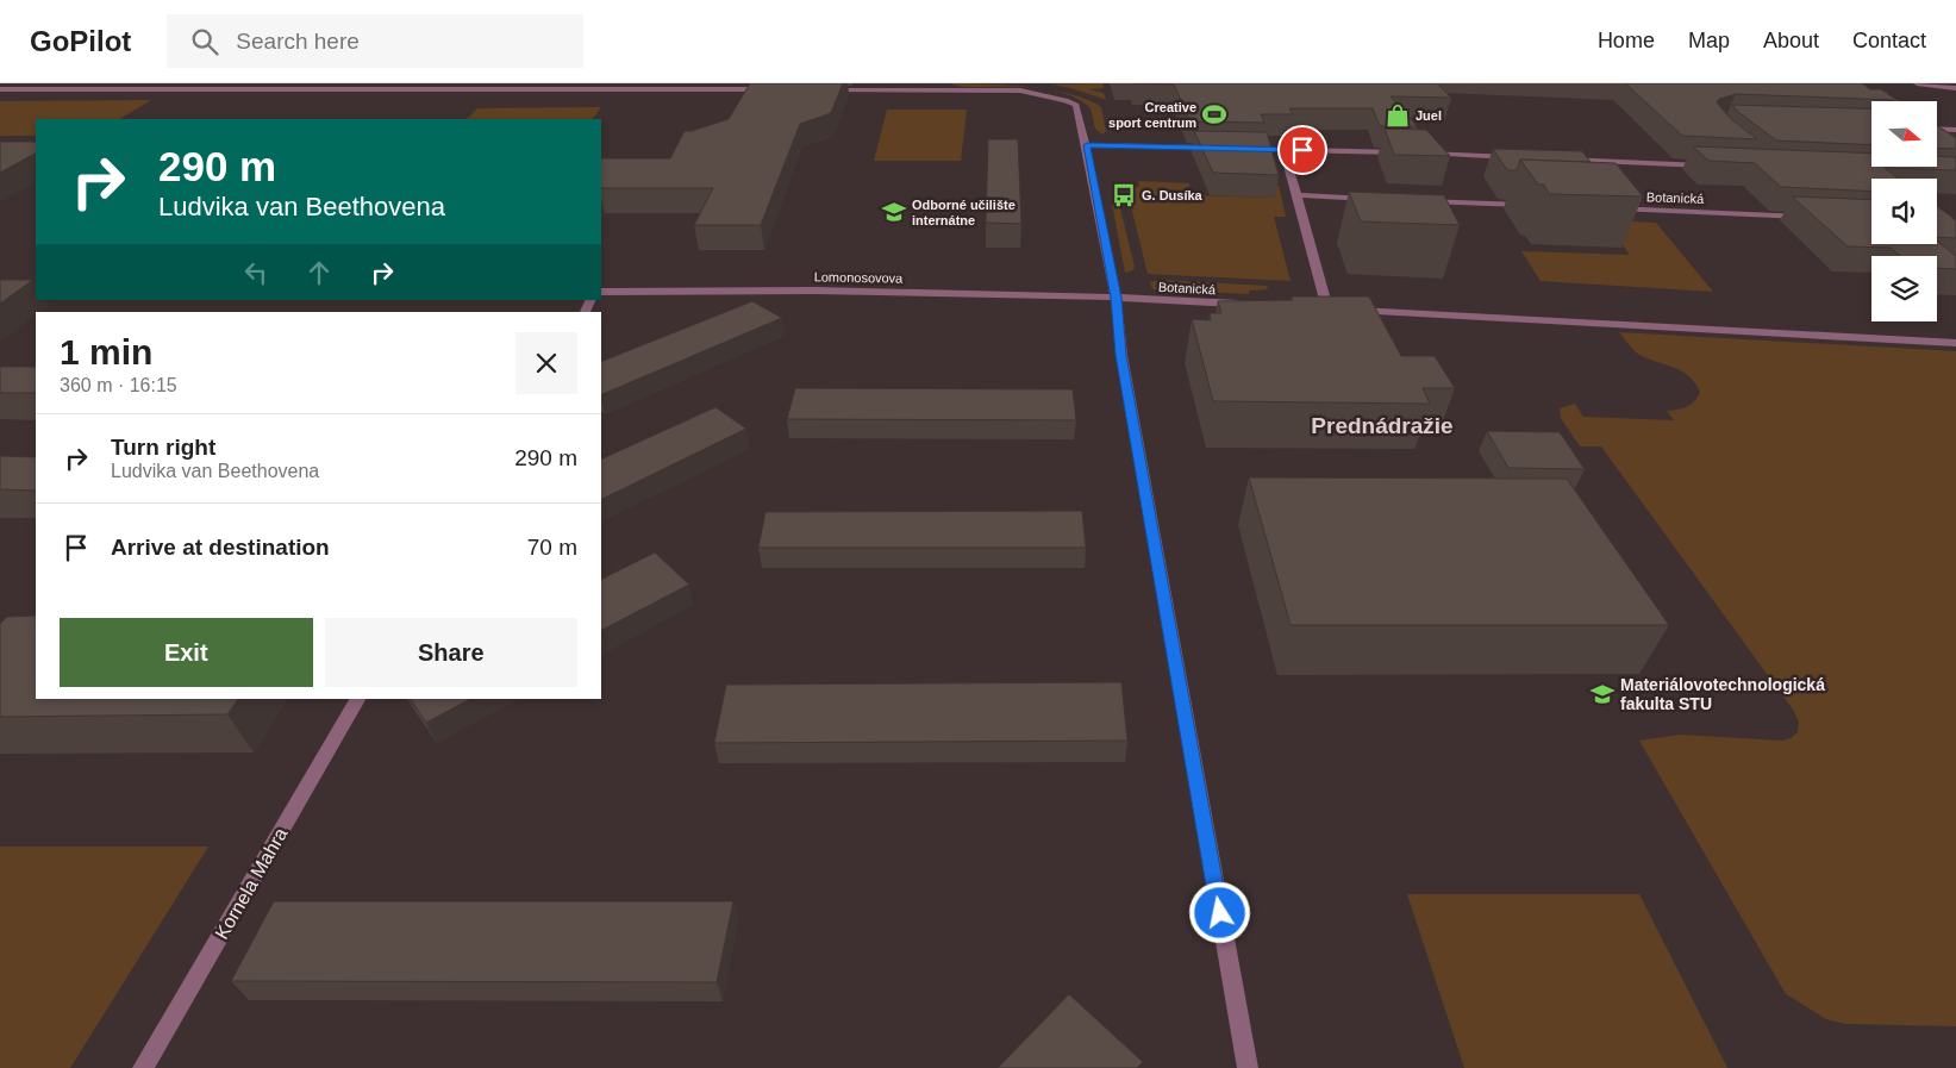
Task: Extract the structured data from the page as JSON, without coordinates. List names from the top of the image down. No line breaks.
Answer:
{"streets":{"street":["Botanická","Lomonosovova","Kornela Mahra"]},"crossings":[["Botanická","Lomonosovova"]],"districts":["Prednádražie"],"places":{"sports":["Creative sport centrum"],"shop":["Juel"],"bus stop":["G. Dusíka"],"school or university":["Odborné učilište internátne","Materiálovotechnologická fakulta STU"]},"north":"right","page":{"header":"GoPilot","search":"Search here","nav":["Home","Map","About","Contact"],"turn":["290 m","Ludvika van Beethovena"],"heading":["1 min","360 m · 16:15"],"list":[{"name":"Turn right","note":"Ludvika van Beethovena","value":"290 m"},{"name":"Arrive at destination","value":"70 m"}],"buttons":["Exit","Share"]}}
